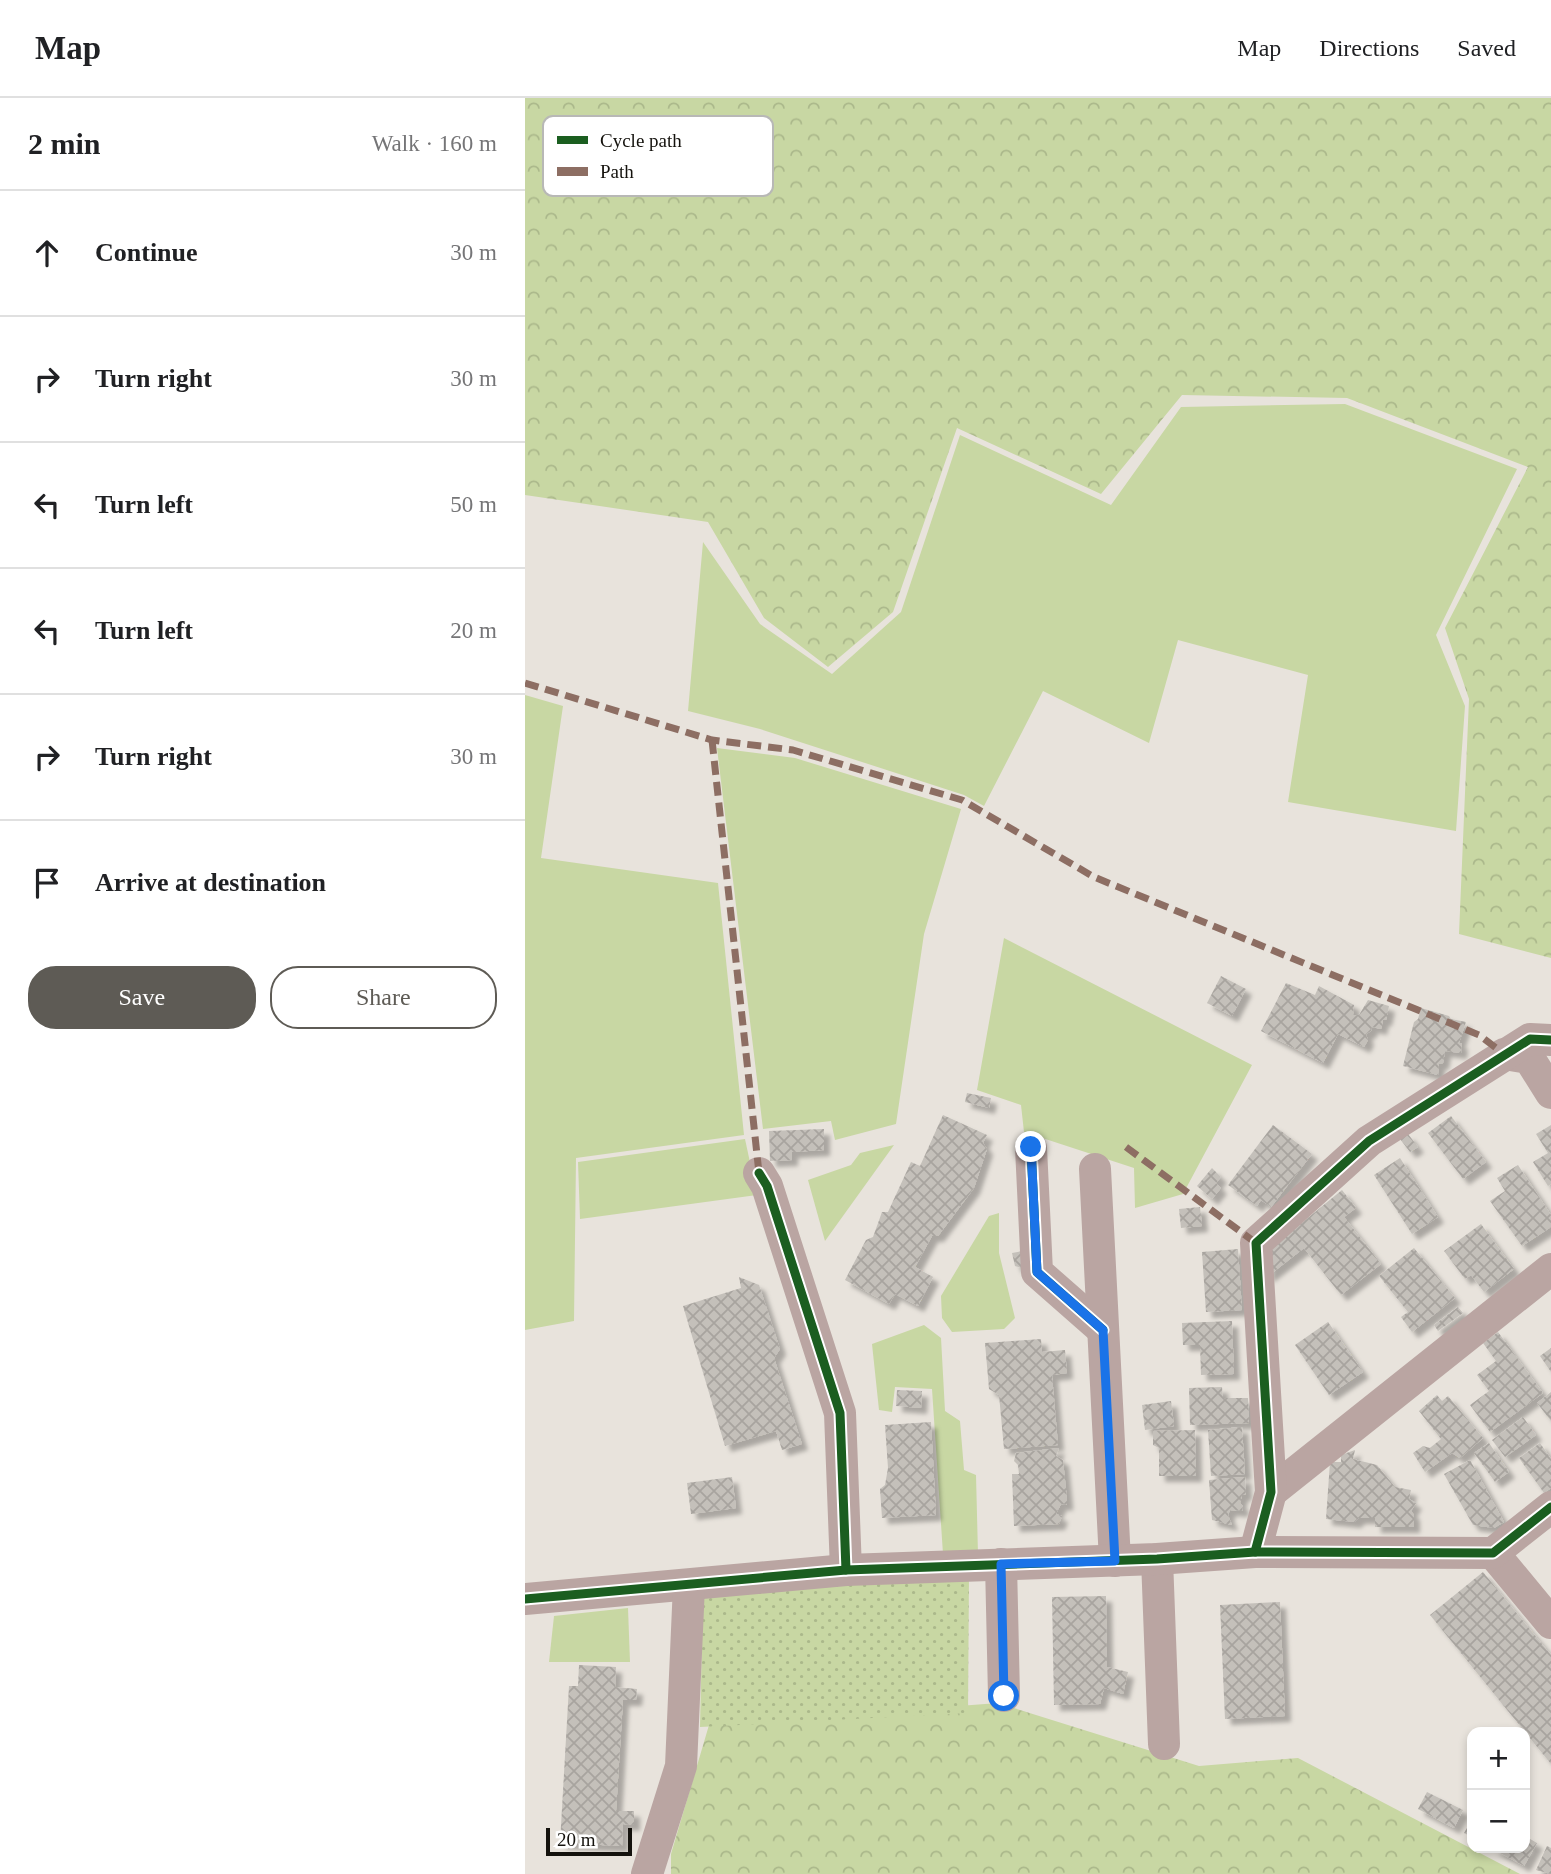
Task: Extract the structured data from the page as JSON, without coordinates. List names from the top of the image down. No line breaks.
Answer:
{"legend":["Cycle path","Path"],"scale_bar":"20 m","page":{"header":"Map","nav":["Map","Directions","Saved"],"heading":["2 min","Walk · 160 m"],"list":[["Continue","30 m"],["Turn right","30 m"],["Turn left","50 m"],["Turn left","20 m"],["Turn right","30 m"],"Arrive at destination"],"buttons":["Save","Share"],"map_buttons":["+","−"],"scale":"20 m"}}
